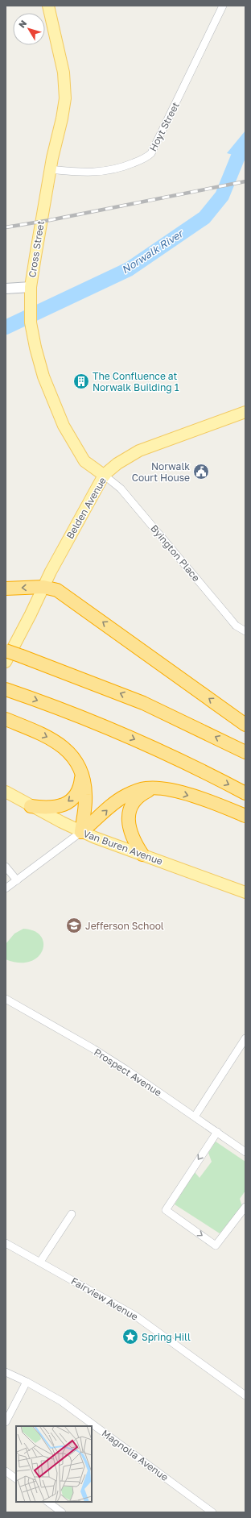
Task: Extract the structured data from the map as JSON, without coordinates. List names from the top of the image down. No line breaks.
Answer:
{"streets":{"main road":["Cross Street","Belden Avenue","Van Buren Avenue"],"street":["Hoyt Street","Byington Place","Prospect Avenue","Fairview Avenue","Magnolia Avenue"]},"crossings":[["Hoyt Street","Cross Street"],["Cross Street","Belden Avenue"],["Cross Street","Byington Place"],["Belden Avenue","Byington Place"]],"water":["Norwalk River"],"places":{"building":["The Confluence at Norwalk Building 1"],"public building":["Norwalk Court House"],"school or university":["Jefferson School"],"place":["Spring Hill"]},"north":"top left"}
